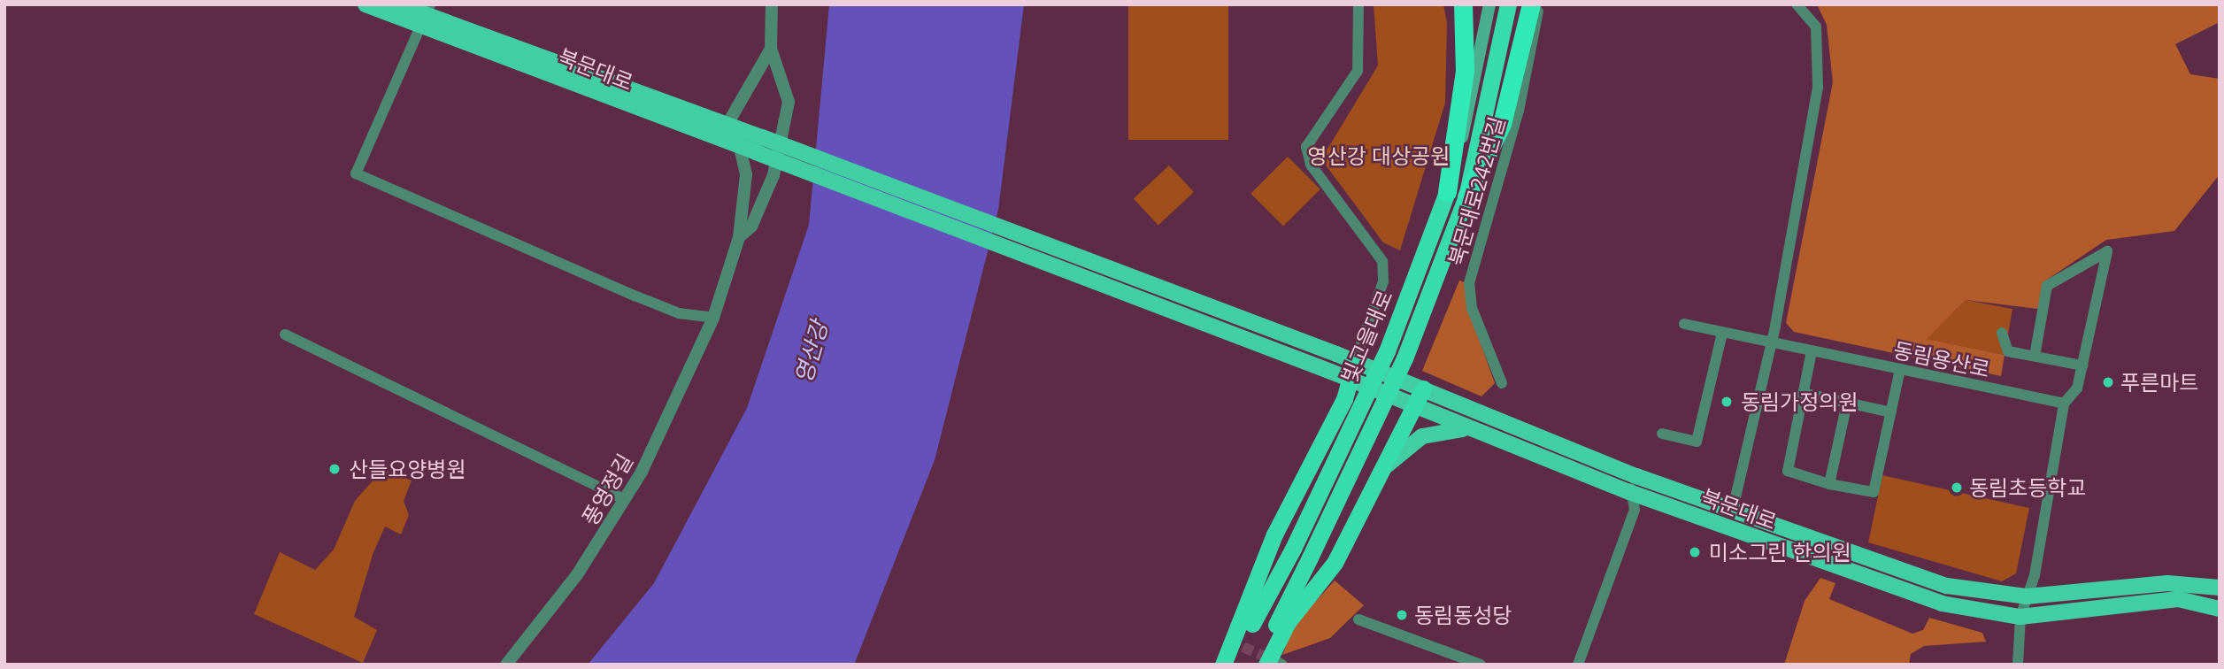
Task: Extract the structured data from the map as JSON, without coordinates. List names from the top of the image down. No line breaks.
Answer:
{"streets":{"highway":["빛고을대로"],"main road":["북문대로"],"street":["북문대로242번길","동림용산로","풍영정길"]},"water":["영산강"],"parks":["영산강 대상공원"],"places":["푸른마트","동림가정의원","산들요양병원","동림초등학교","미소그린 한의원","동림동성당"]}
